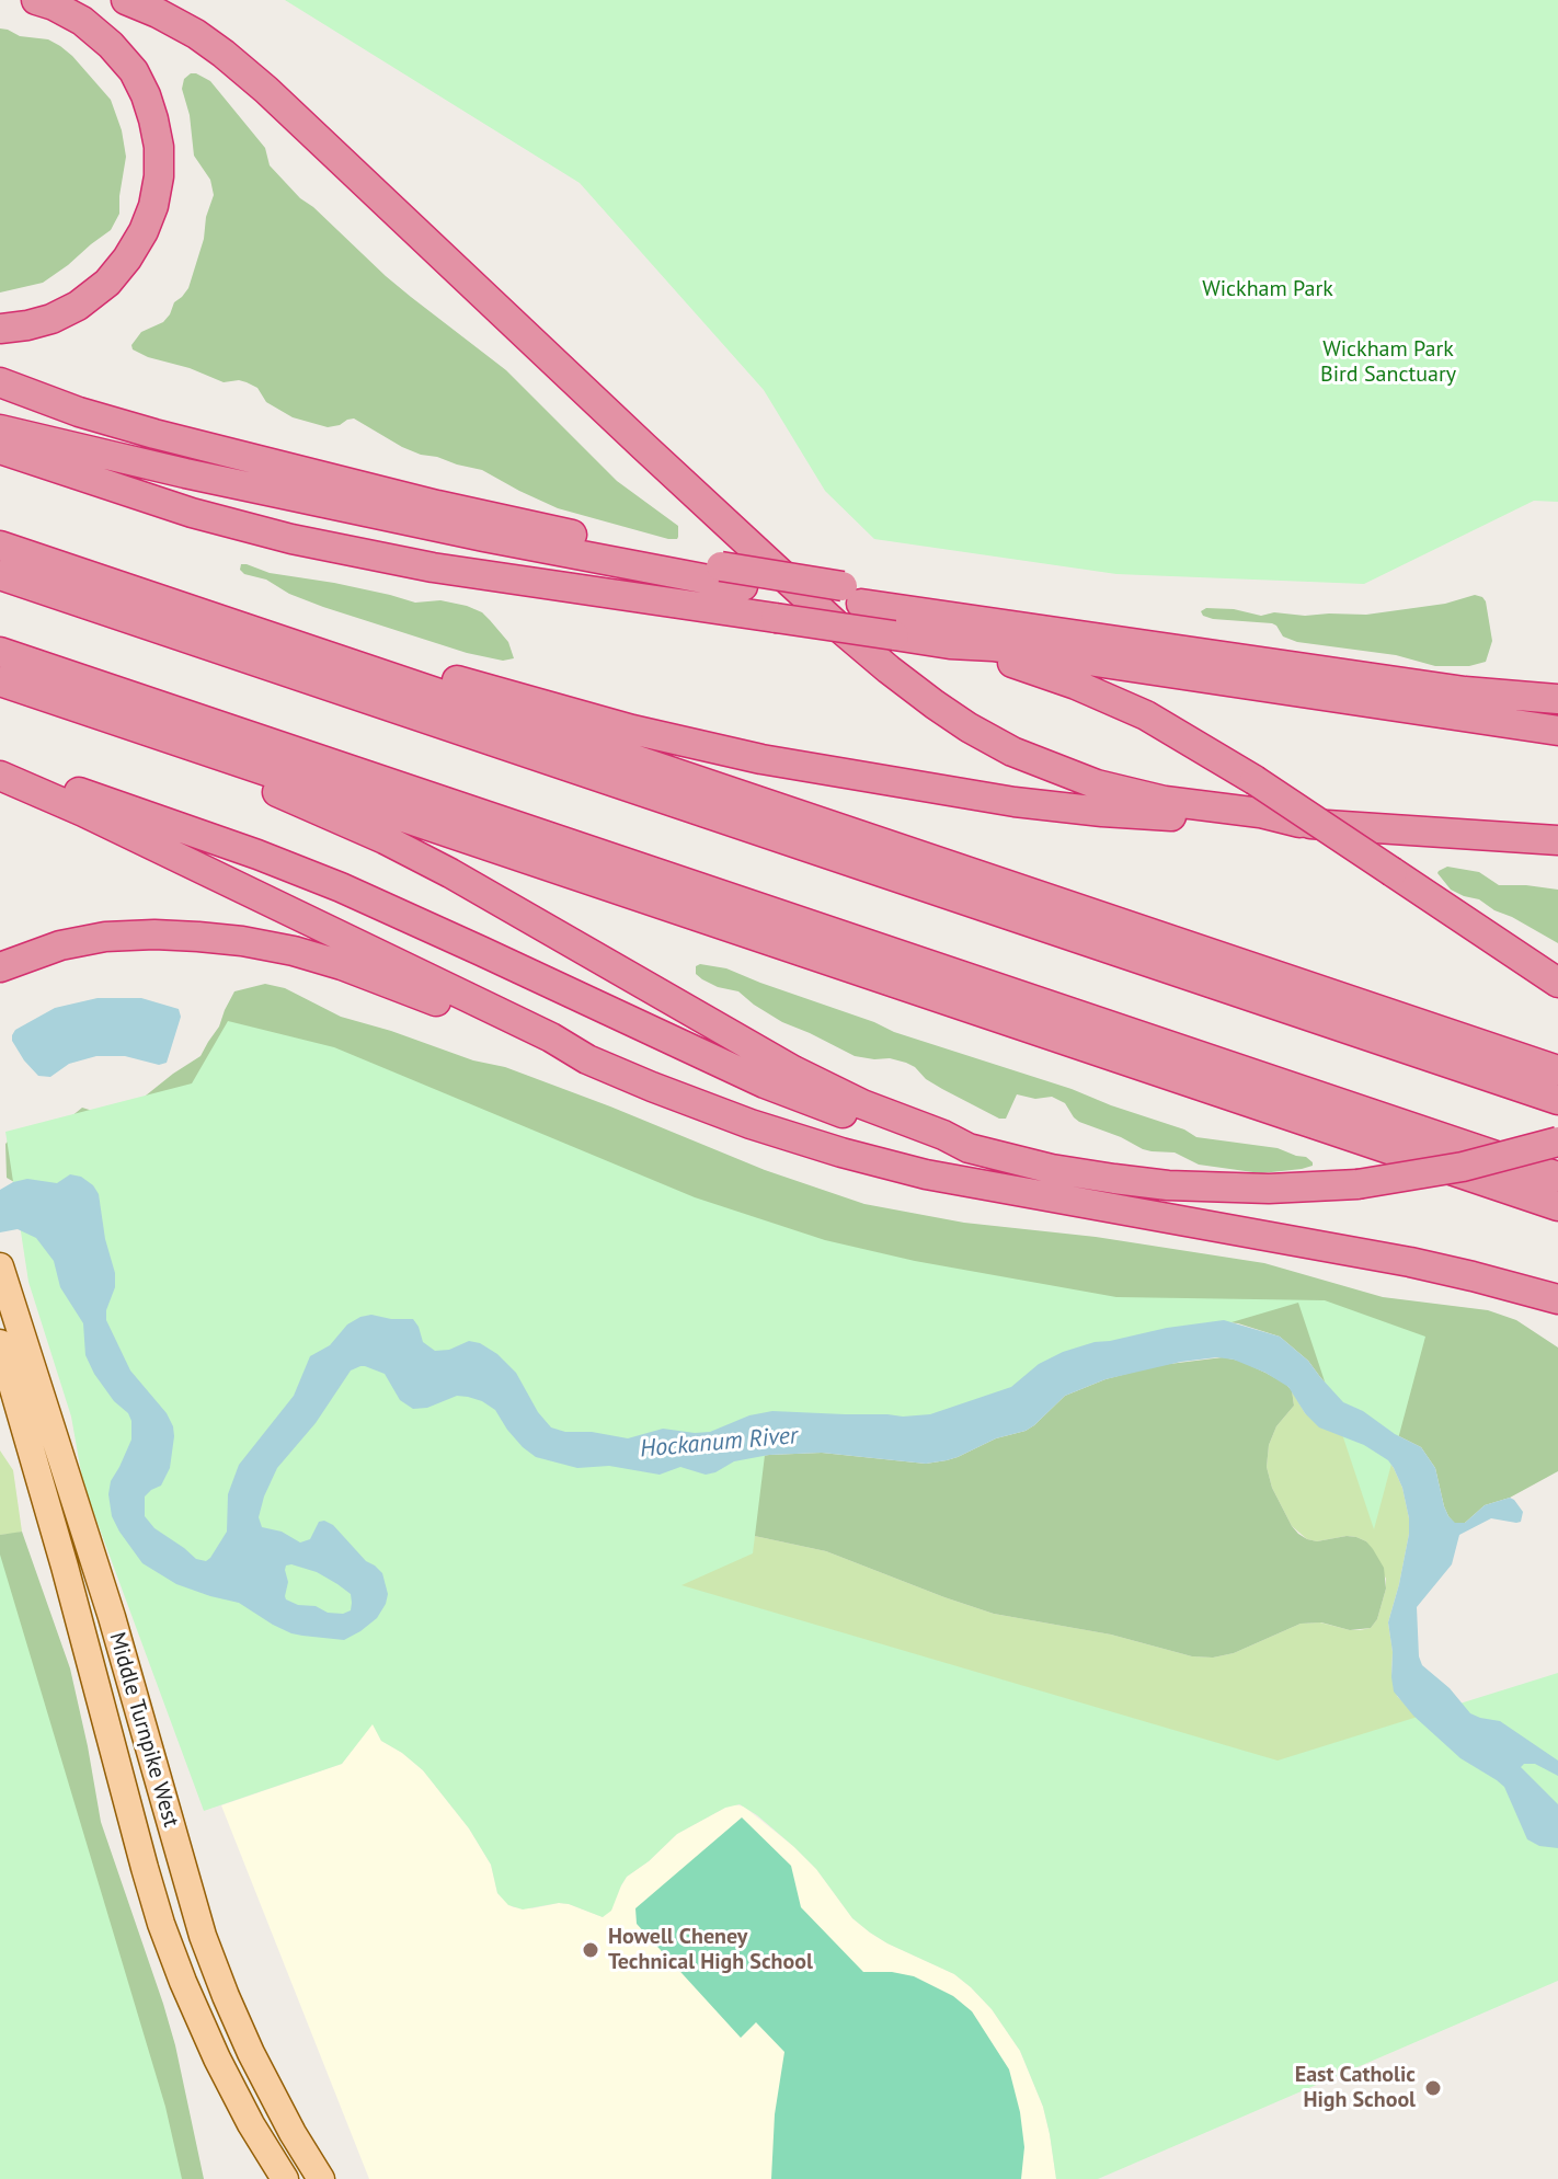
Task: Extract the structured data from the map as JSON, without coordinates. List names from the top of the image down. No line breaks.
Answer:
{"streets":{"main road":["Middle Turnpike West"]},"water":["Hockanum River"],"parks":["Wickham Park","Wickham Park Bird Sanctuary"],"places":["Howell Cheney Technical High School","East Catholic High School"]}
